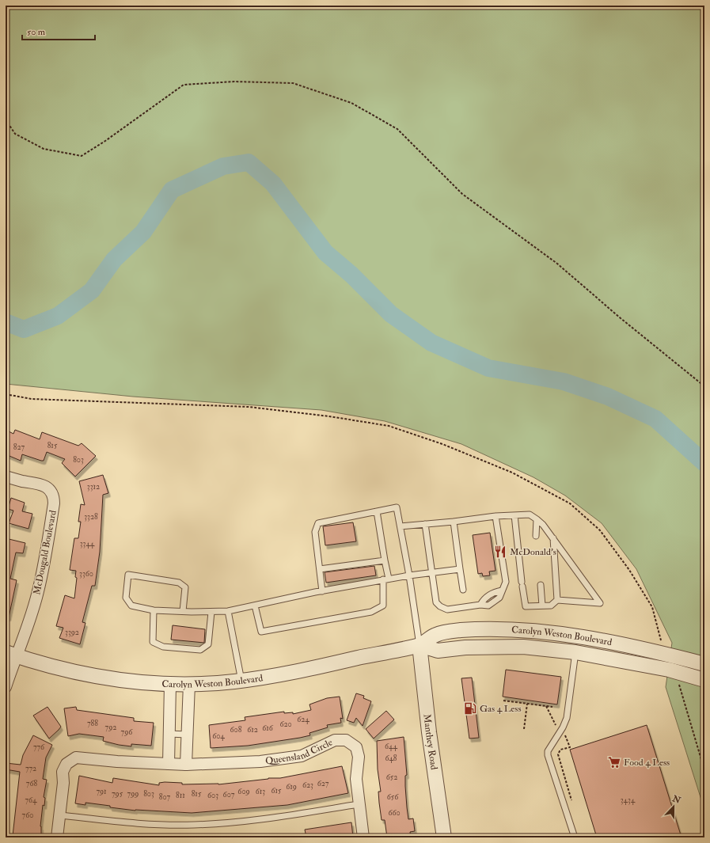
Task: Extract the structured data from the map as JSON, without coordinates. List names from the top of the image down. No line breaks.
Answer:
{"streets":{"street":["McDougald Boulevard","Carolyn Weston Boulevard","Manthey Road","Queensland Circle"]},"crossings":[["McDougald Boulevard","Carolyn Weston Boulevard"],["Carolyn Weston Boulevard","Manthey Road"]],"places":{"restaurant":["McDonald's"],"fuel station":["Gas 4 Less"],"supermarket":["Food 4 Less"]},"house_numbers":["815","827","803","3312","3328","3344","3360","3392","624","788","620","792","616","608","612","796","604","644","776","648","772","652","768","627","623","619","615","791","609","613","795","799","803","815","607","811","603","807","656","764","3434","660","760"],"scale_bar":"50 m","north":"top"}
